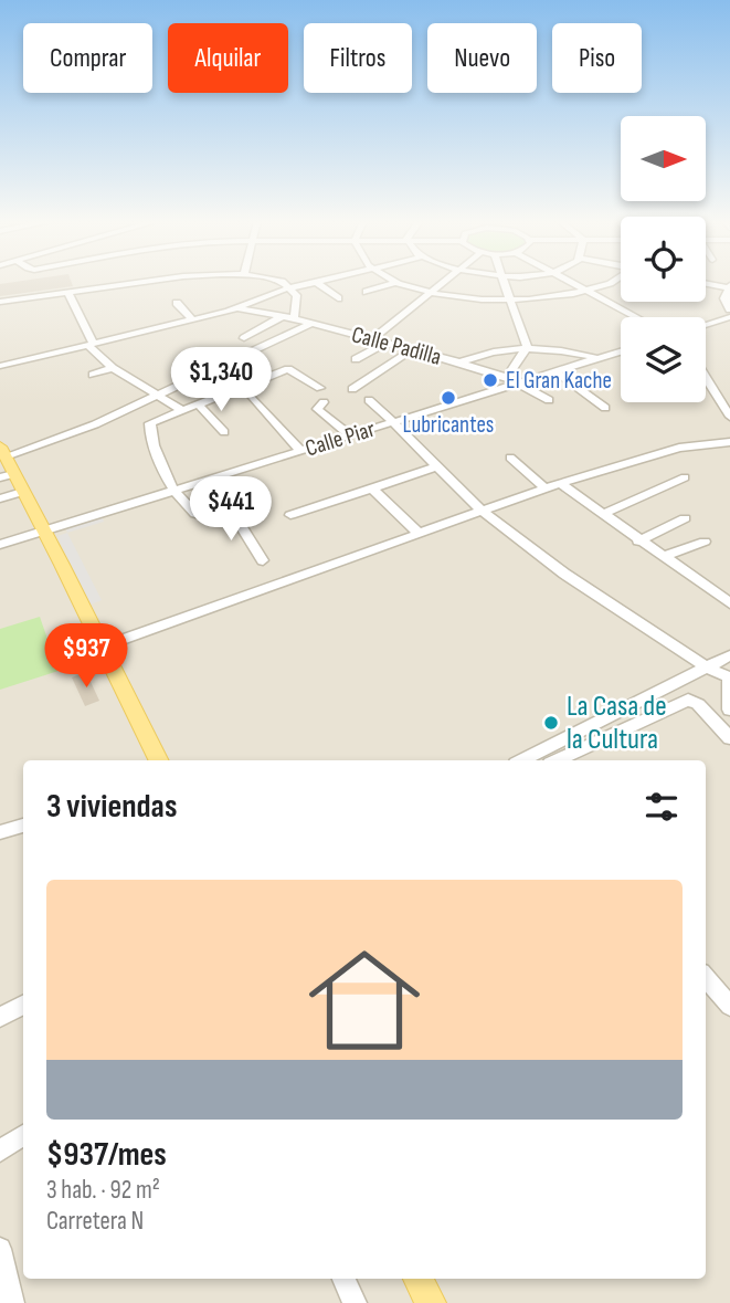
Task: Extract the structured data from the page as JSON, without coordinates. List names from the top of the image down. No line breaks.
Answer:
{"streets":{"street":["Calle Padilla","Calle Piar"]},"crossings":[["Calle Padilla","Calle Piar"]],"places":["El Gran Kache","Lubricantes","La Casa de la Cultura"],"north":"right","page":{"chip":["Comprar","Alquilar","Filtros","Nuevo","Piso"],"price":["$1,340","$441","$937"],"heading":"3 viviendas","list":[{"name":"$937/mes","note":"3 hab. · 92 m² · Carretera N"}]}}
